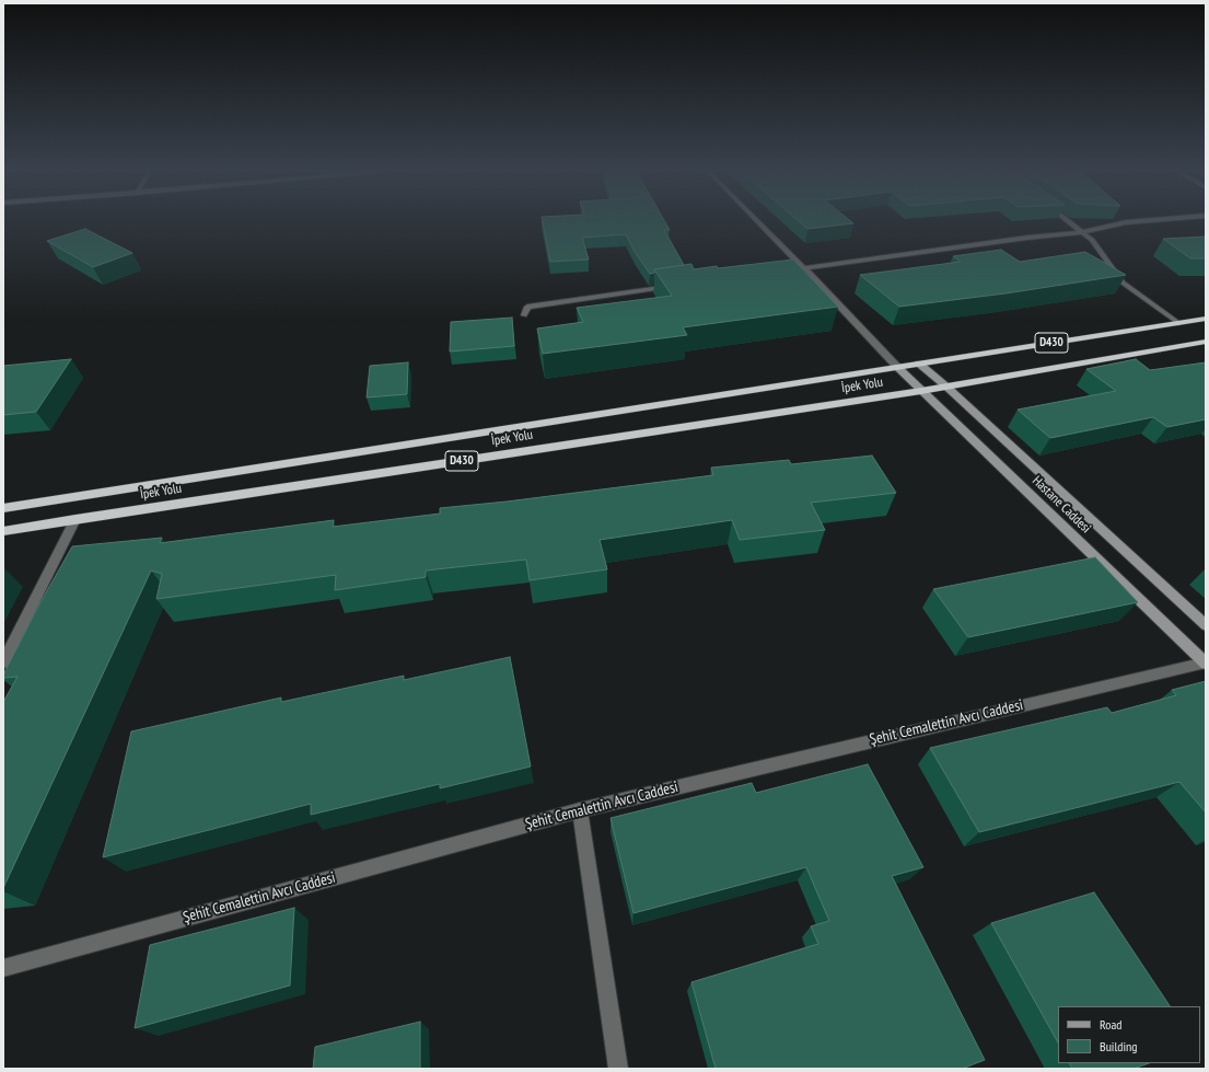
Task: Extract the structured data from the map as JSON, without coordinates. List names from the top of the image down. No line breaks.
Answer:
{"streets":{"highway":["D430","İpek Yolu"],"main road":["Hastane Caddesi"],"street":["Şehit Cemalettin Avcı Caddesi"]},"crossings":[["D430","İpek Yolu"],["D430","Hastane Caddesi"],["İpek Yolu","Hastane Caddesi"],["Hastane Caddesi","Şehit Cemalettin Avcı Caddesi"]],"legend":["Road","Building"]}
